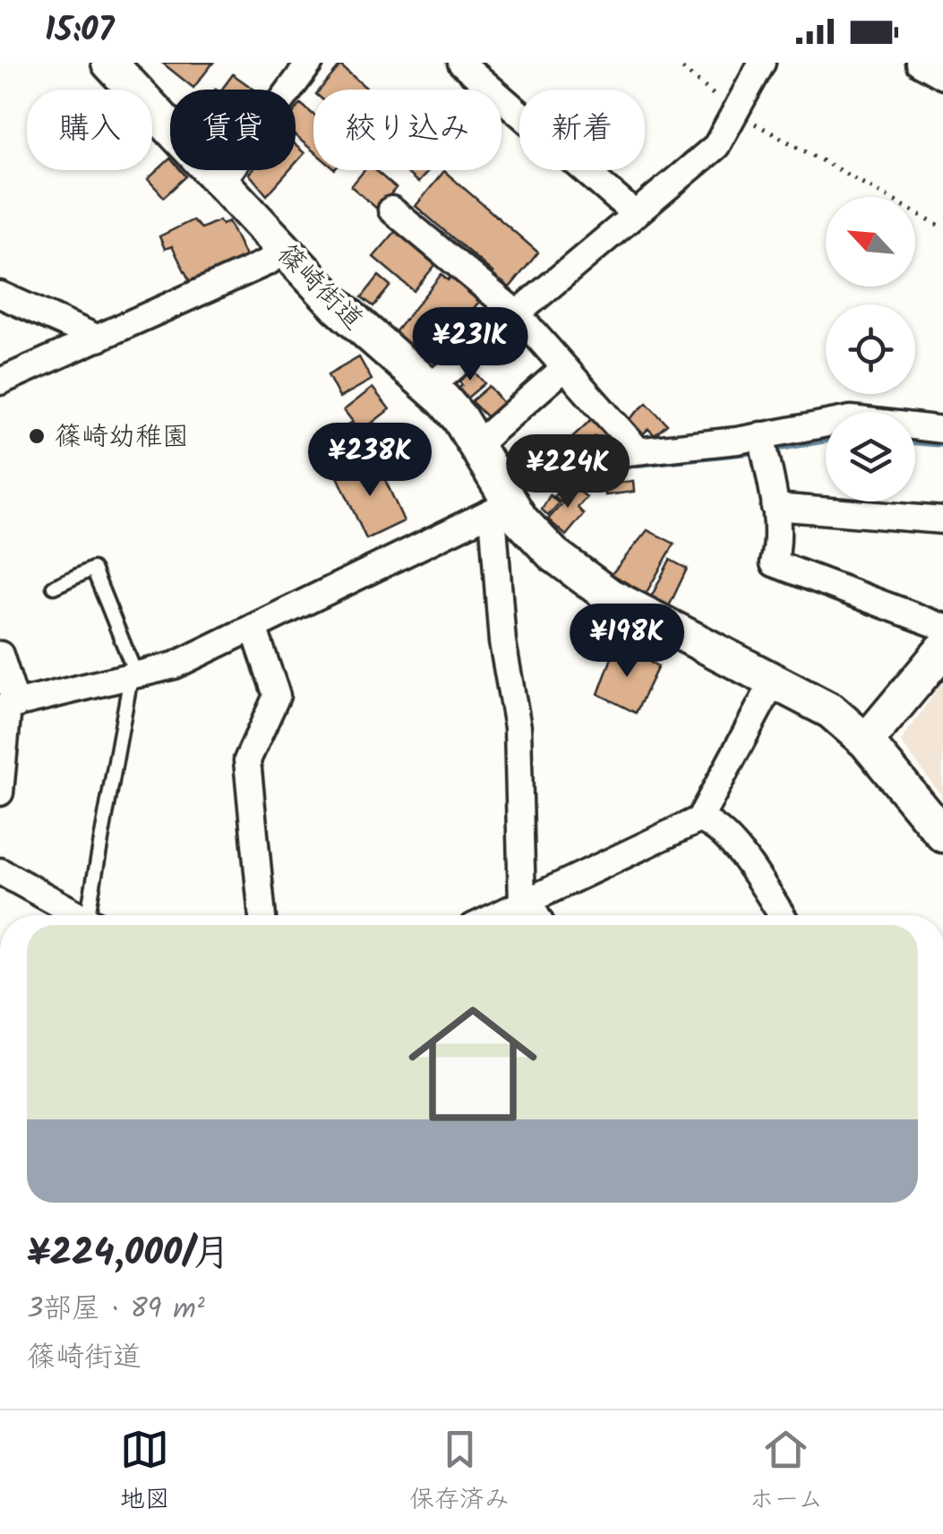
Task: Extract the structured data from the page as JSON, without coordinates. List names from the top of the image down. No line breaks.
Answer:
{"streets":{"street":["篠崎街道"]},"places":["篠崎幼稚園"],"north":"top left","page":{"status":"15:07","chip":["購入","賃貸","絞り込み","新着"],"price":["¥231K","¥238K","¥224K","¥198K"],"list":[{"name":"¥224,000/月","note":"3部屋 · 89 m² · 篠崎街道"}],"tabs":["地図","保存済み","ホーム"]}}
